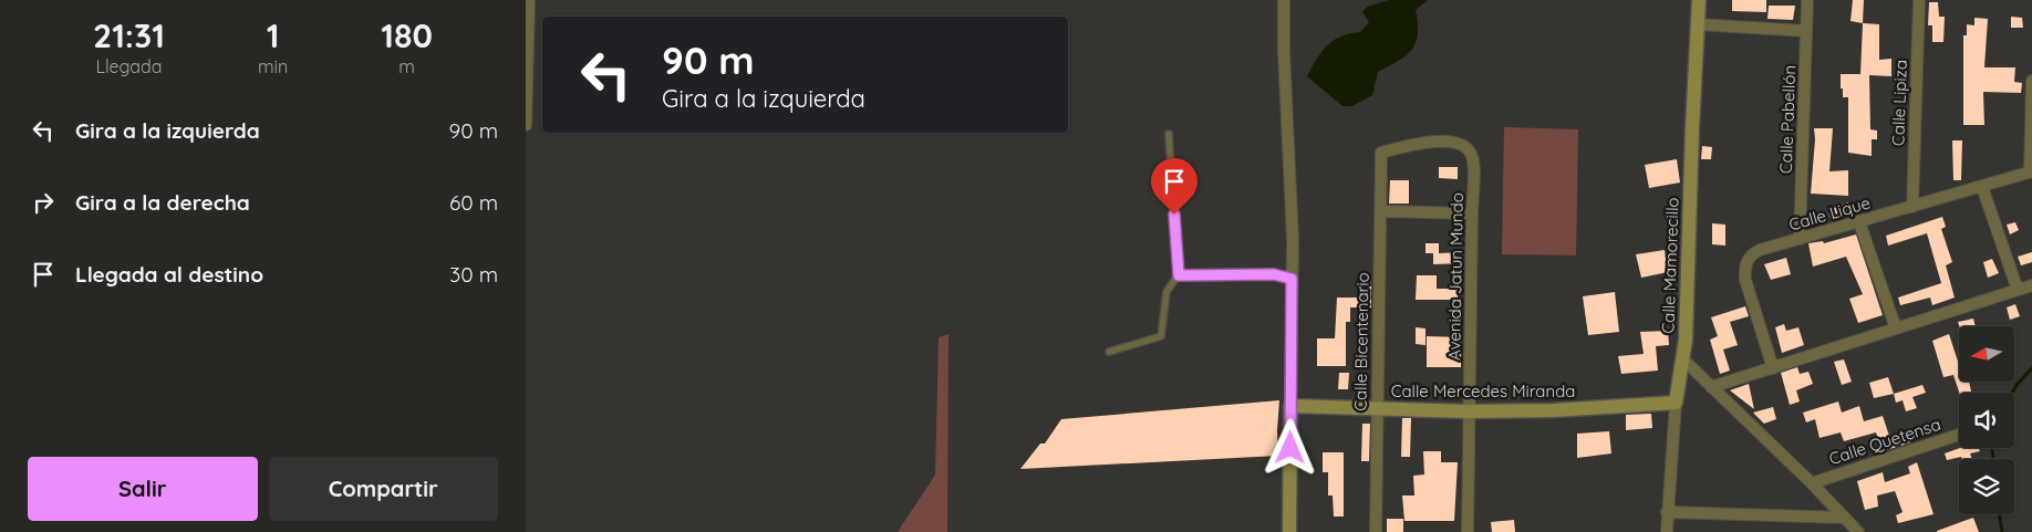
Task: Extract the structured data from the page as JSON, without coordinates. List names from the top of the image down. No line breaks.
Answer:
{"streets":{"street":["Calle Lipiza","Calle Pabellón","Calle Lique","Calle Mamorecillo","Avenida Jatun Mundo","Calle Bicentenario","Calle Mercedes Miranda","Calle Quetensa"]},"crossings":[["Calle Lipiza","Calle Lique"],["Calle Pabellón","Calle Lique"],["Calle Mamorecillo","Calle Mercedes Miranda"],["Avenida Jatun Mundo","Calle Bicentenario"],["Avenida Jatun Mundo","Calle Mercedes Miranda"],["Calle Bicentenario","Calle Mercedes Miranda"]],"north":"left","page":{"eta":["21:31","Llegada","1","min","180","m"],"turn":["90 m","Gira a la izquierda"],"list":[{"name":"Gira a la izquierda","value":"90 m"},{"name":"Gira a la derecha","value":"60 m"},{"name":"Llegada al destino","value":"30 m"}],"buttons":["Salir","Compartir"]}}
